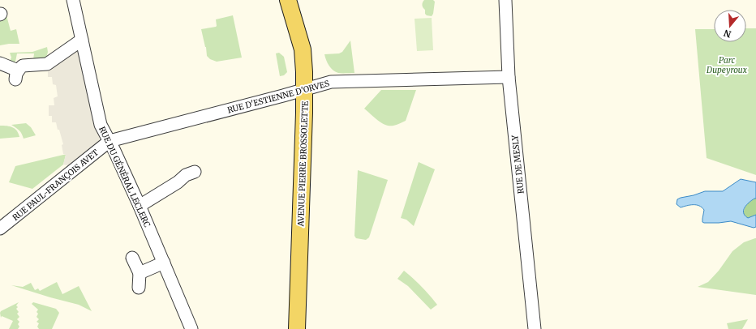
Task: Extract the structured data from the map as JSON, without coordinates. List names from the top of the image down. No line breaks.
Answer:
{"streets":{"main road":["AVENUE PIERRE BROSSOLETTE"],"street":["RUE D'ESTIENNE D'ORVES","RUE DE MESLY","RUE DU GÉNÉRAL LECLERC","RUE PAUL-FRANÇOIS AVET"]},"crossings":[["RUE D'ESTIENNE D'ORVES","AVENUE PIERRE BROSSOLETTE"],["RUE D'ESTIENNE D'ORVES","RUE DE MESLY"],["RUE D'ESTIENNE D'ORVES","RUE DU GÉNÉRAL LECLERC"],["RUE D'ESTIENNE D'ORVES","RUE PAUL-FRANÇOIS AVET"],["RUE DU GÉNÉRAL LECLERC","RUE PAUL-FRANÇOIS AVET"]],"parks":["Parc Dupeyroux"],"north":"bottom"}
